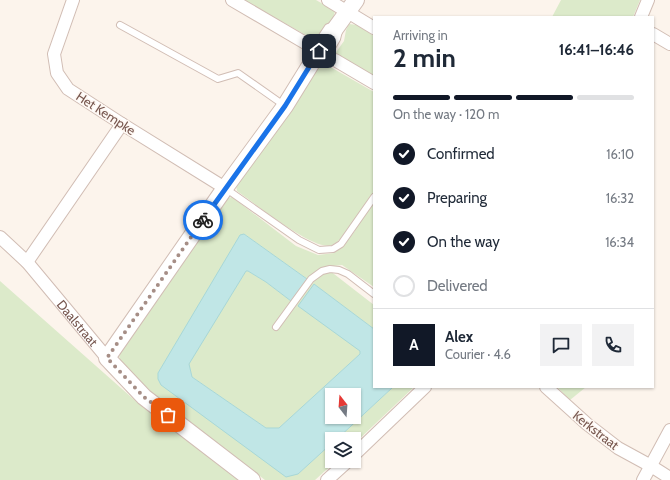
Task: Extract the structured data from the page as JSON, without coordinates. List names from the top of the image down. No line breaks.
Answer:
{"streets":{"street":["Het Kempke","Daalstraat","Kerkstraat"]},"north":"top","page":{"heading":["2 min","Arriving in","16:41–16:46"],"panel":["Alex","Courier · 4.6"],"bar":"On the way · 120 m","list":[["Confirmed","16:10"],["Preparing","16:32"],["On the way","16:34"],"Delivered"],"round":"A"}}
